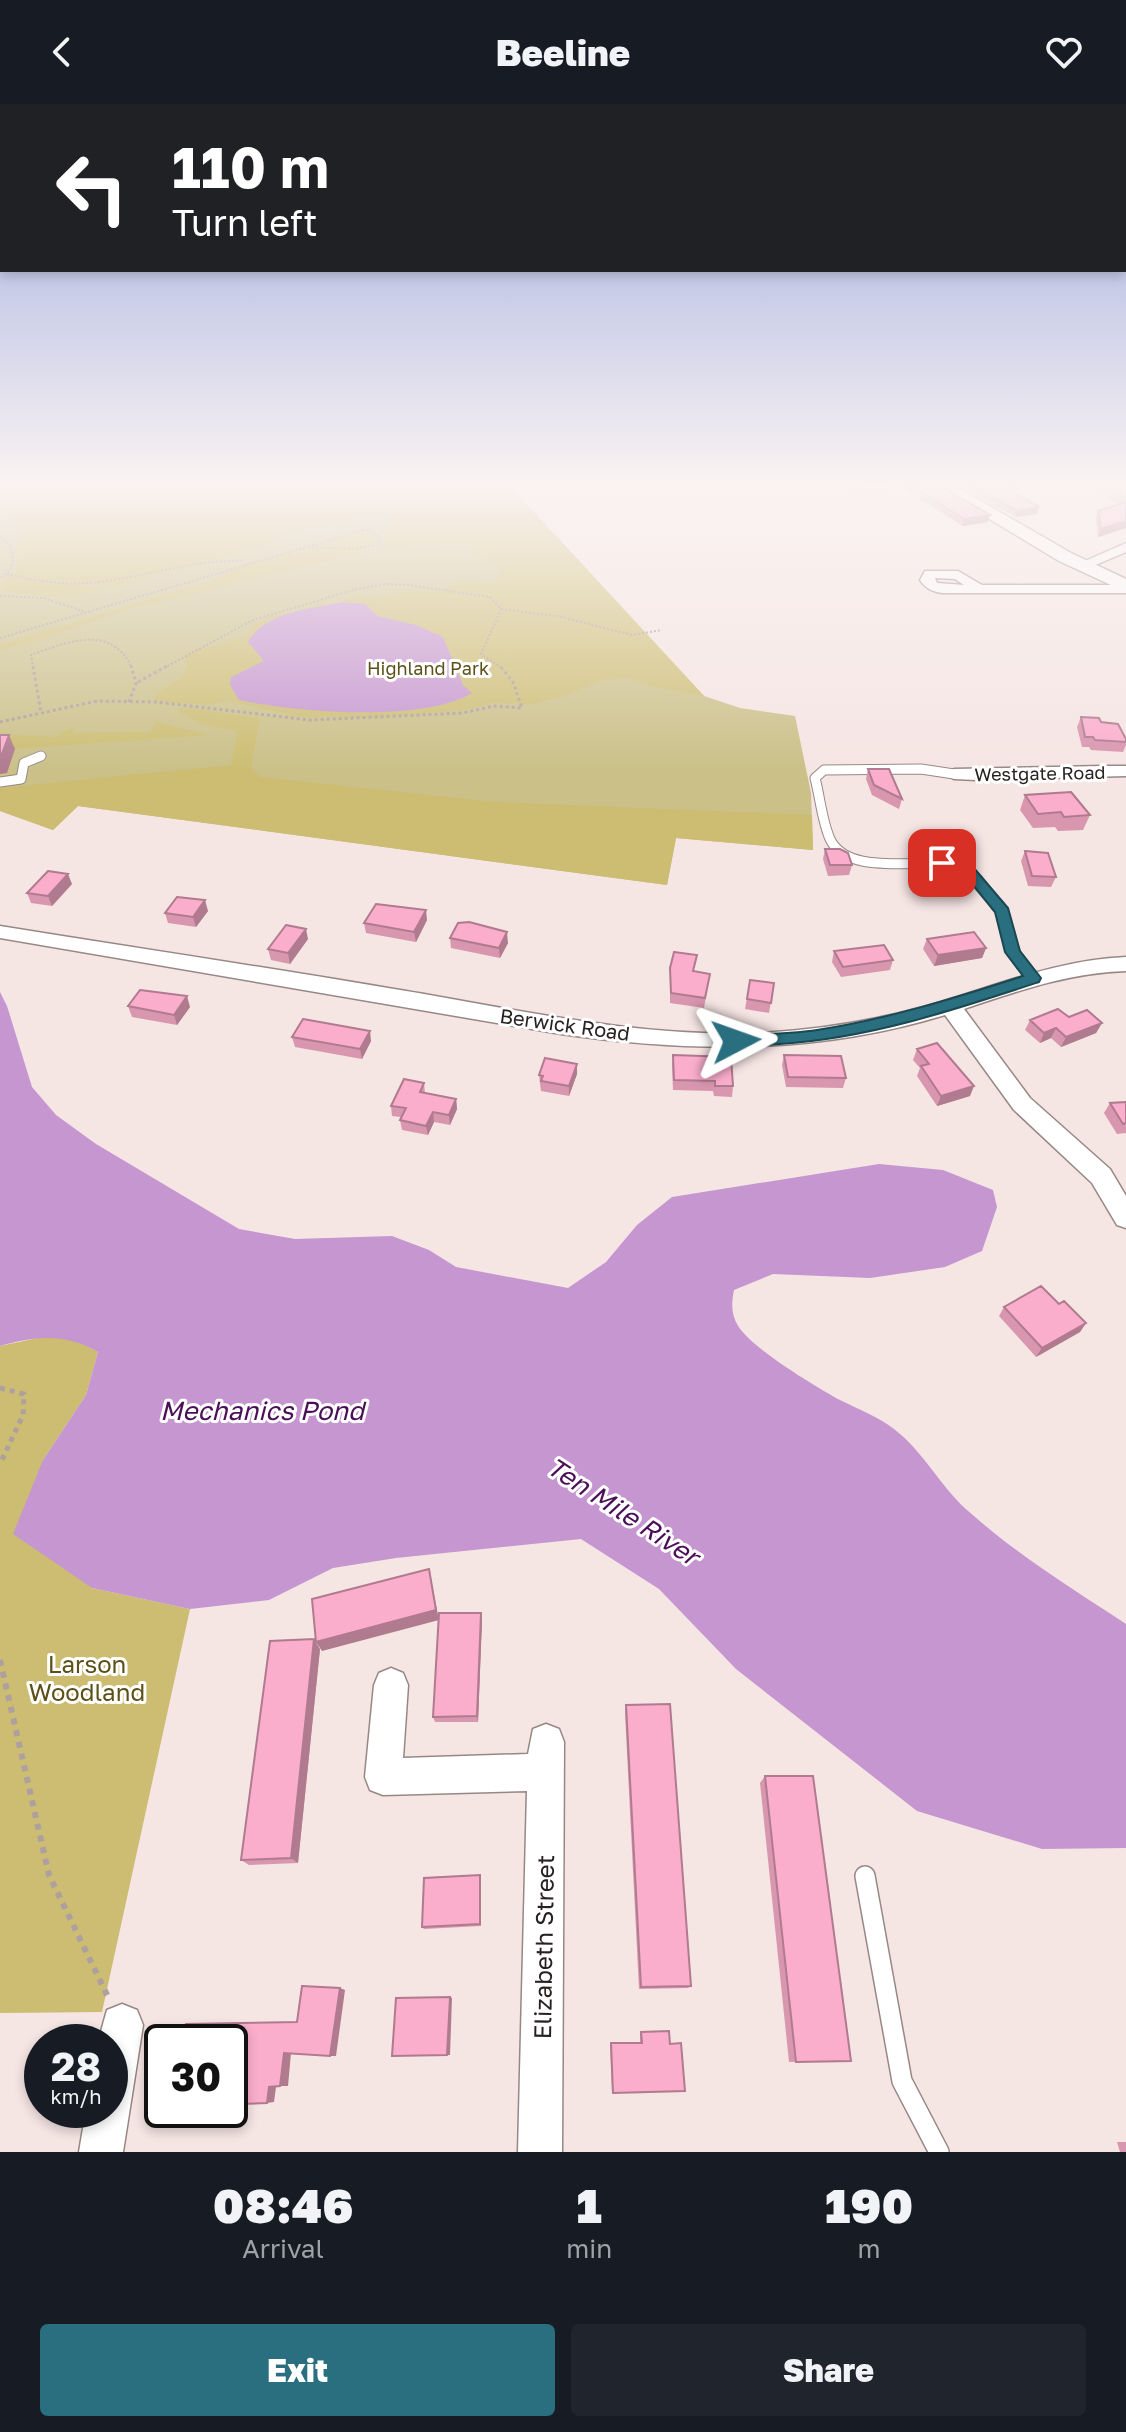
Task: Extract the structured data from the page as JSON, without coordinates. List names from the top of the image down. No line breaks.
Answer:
{"streets":{"street":["Westgate Road","Berwick Road","Elizabeth Street"]},"water":["Mechanics Pond","Ten Mile River"],"parks":["Highland Park","Larson Woodland"],"page":{"header":"Beeline","turn":["110 m","Turn left"],"speed":"28 km/h","limit":"30","eta":["08:46","Arrival","1","min","190","m"],"buttons":["Exit","Share"]}}
